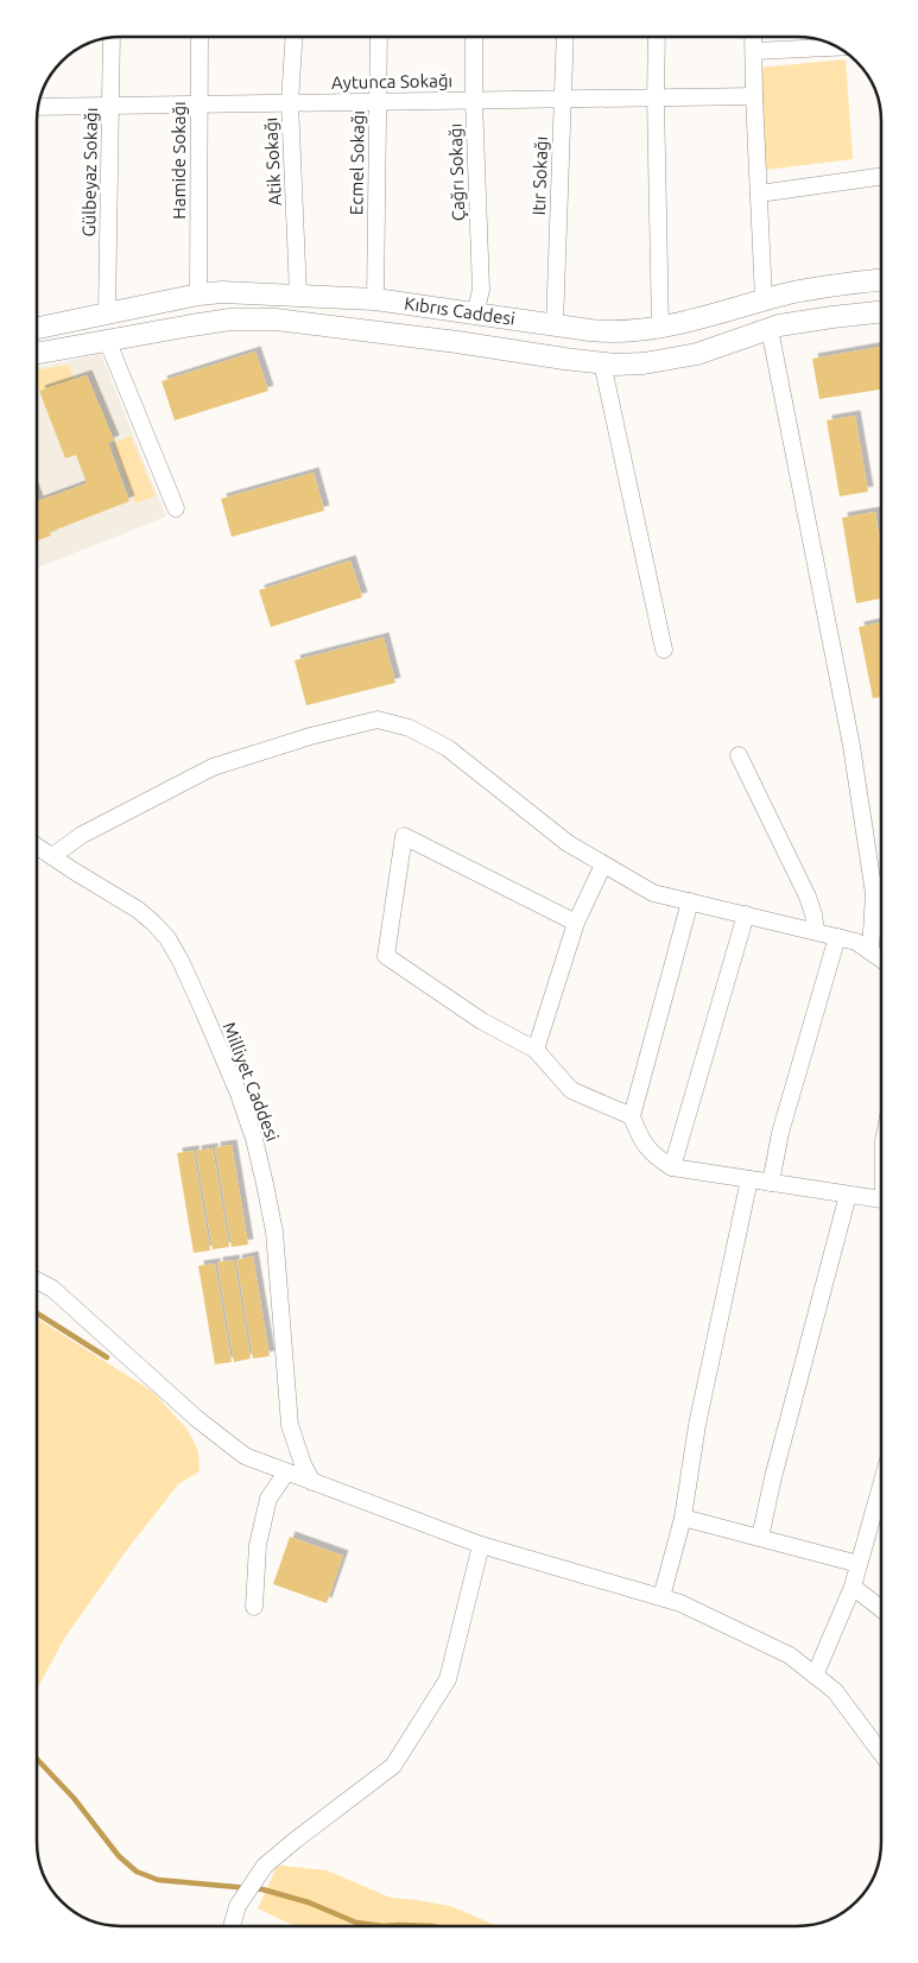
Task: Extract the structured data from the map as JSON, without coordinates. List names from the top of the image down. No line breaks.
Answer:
{"streets":{"main road":["Kıbrıs Caddesi"],"street":["Aytunca Sokağı","Hamide Sokağı","Atik Sokağı","Ecmel Sokağı","Gülbeyaz Sokağı","Çağrı Sokağı","Itır Sokağı","Milliyet Caddesi"]},"crossings":[["Aytunca Sokağı","Hamide Sokağı"],["Aytunca Sokağı","Atik Sokağı"],["Aytunca Sokağı","Ecmel Sokağı"],["Aytunca Sokağı","Gülbeyaz Sokağı"],["Aytunca Sokağı","Çağrı Sokağı"],["Aytunca Sokağı","Itır Sokağı"],["Hamide Sokağı","Kıbrıs Caddesi"],["Atik Sokağı","Kıbrıs Caddesi"],["Ecmel Sokağı","Kıbrıs Caddesi"],["Gülbeyaz Sokağı","Kıbrıs Caddesi"],["Çağrı Sokağı","Kıbrıs Caddesi"],["Itır Sokağı","Kıbrıs Caddesi"]]}
